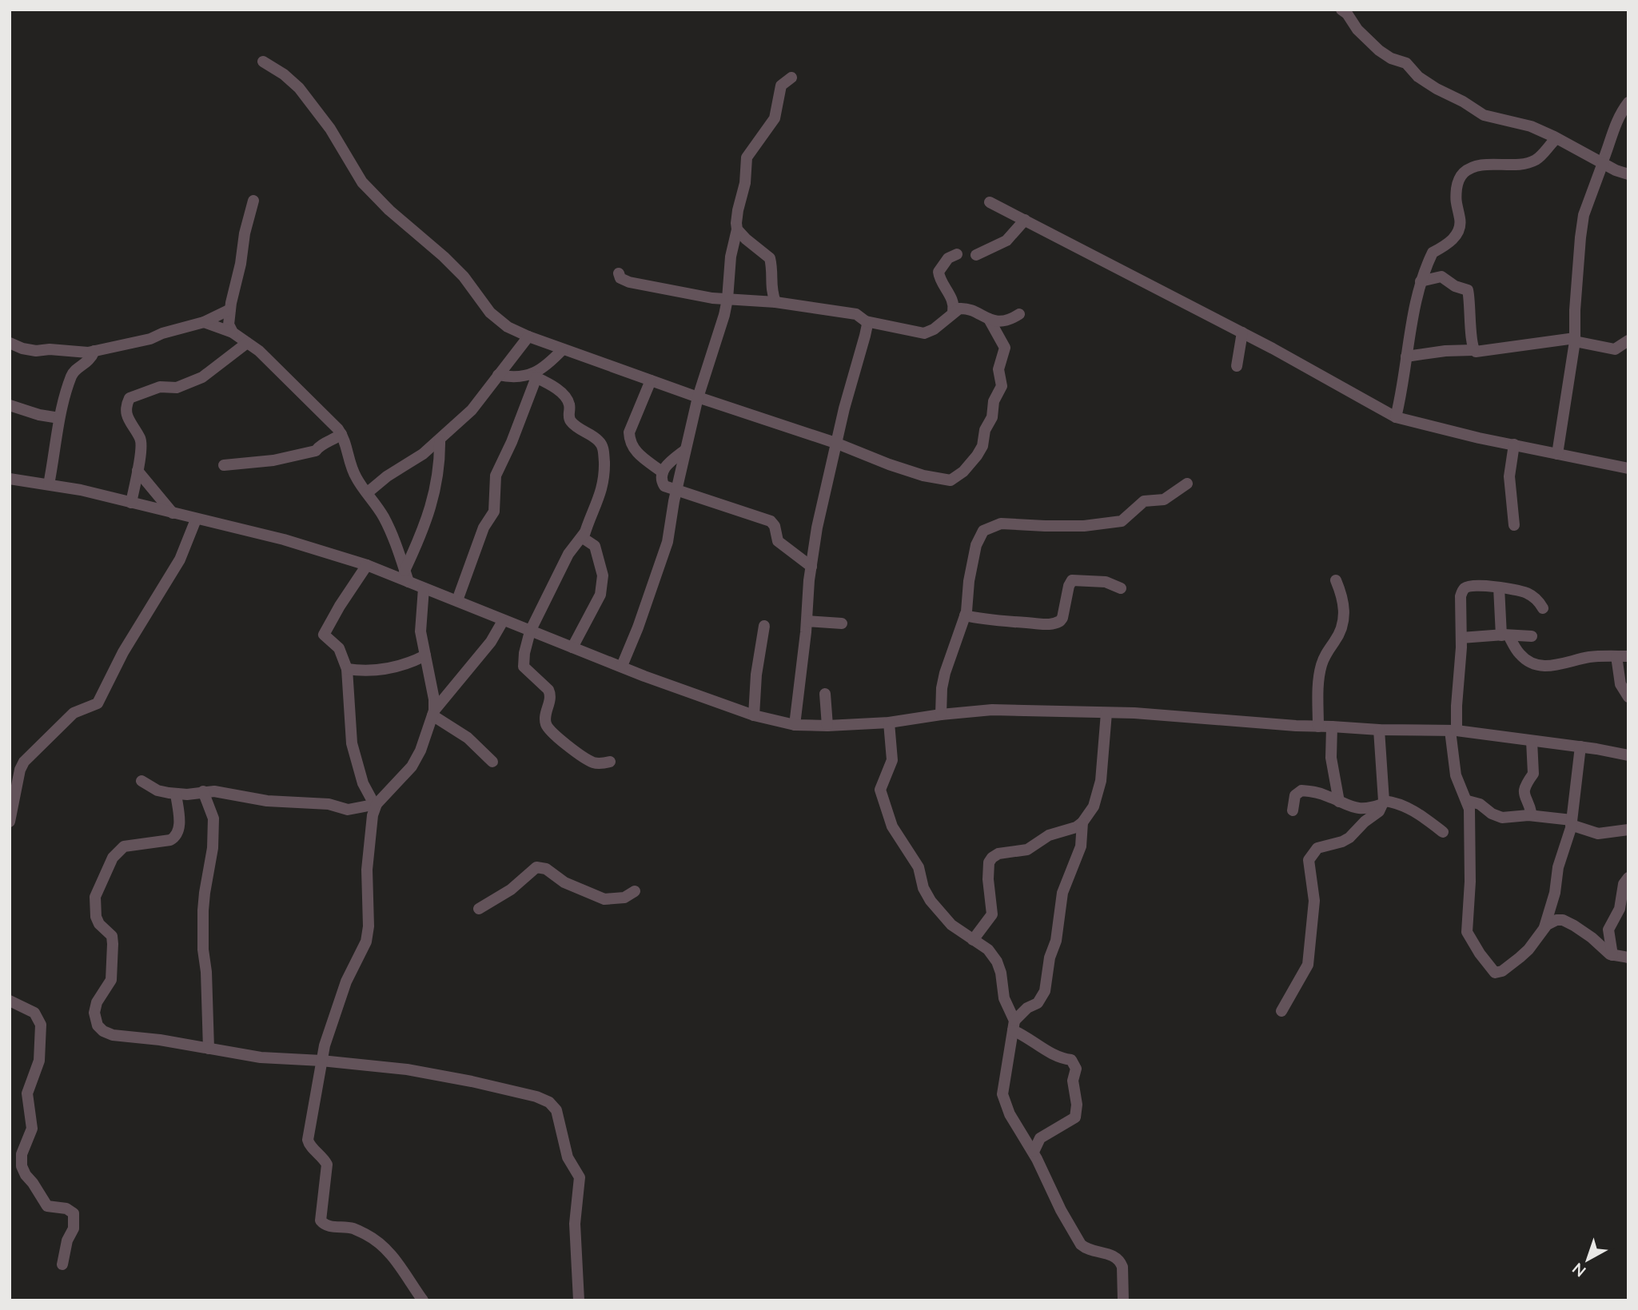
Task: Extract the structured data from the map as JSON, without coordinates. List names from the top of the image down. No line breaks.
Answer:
{"north":"bottom left"}
